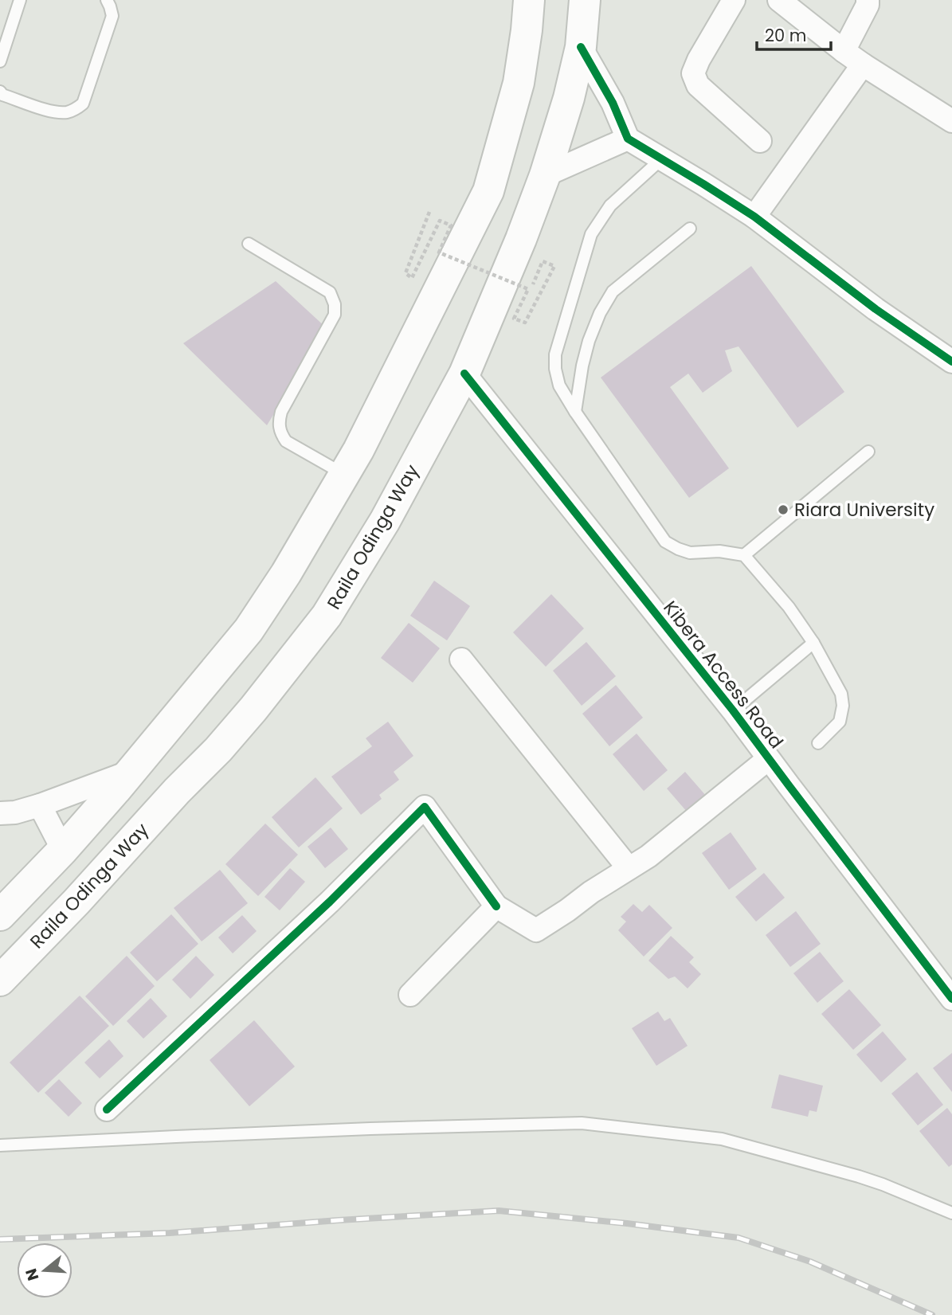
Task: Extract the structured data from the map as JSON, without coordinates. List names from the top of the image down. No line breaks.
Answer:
{"streets":{"main road":["Raila Odinga Way"],"street":["Kibera Access Road"]},"crossings":[["Raila Odinga Way","Kibera Access Road"]],"places":["Riara University"],"scale_bar":"20 m","north":"left"}
